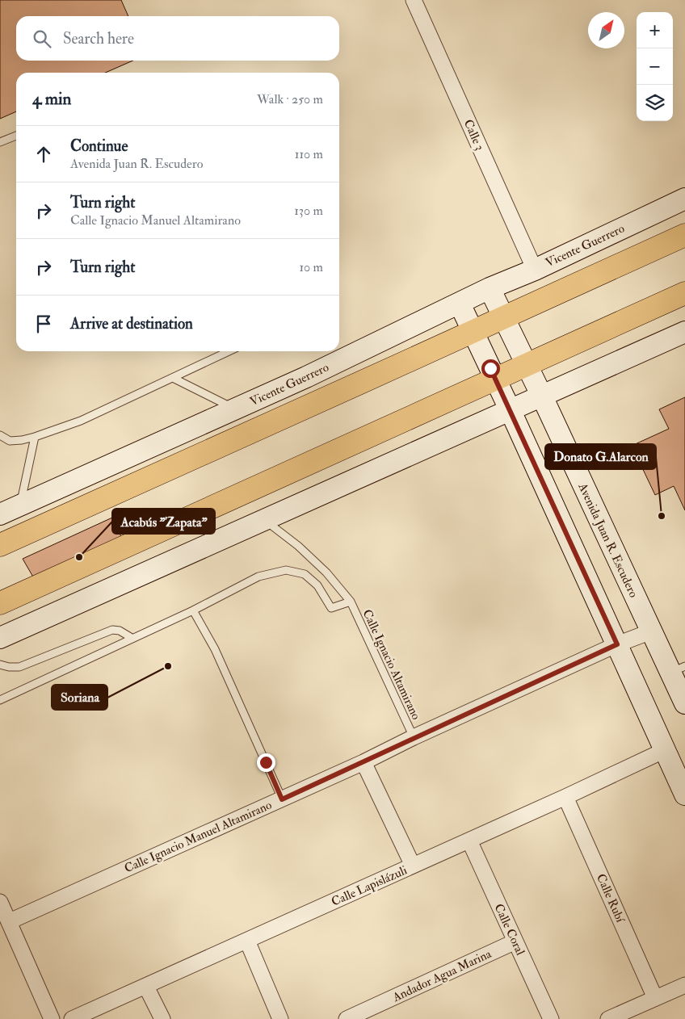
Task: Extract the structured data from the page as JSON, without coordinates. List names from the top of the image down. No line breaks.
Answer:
{"streets":{"main road":["Vicente Guerrero","Avenida Juan R. Escudero"],"street":["Calle 3","Calle Ignacio Manuel Altamirano","Calle Lapislázuli","Calle Rubí","Calle Coral","Andador Agua Marina"],"lane":["Calle Ignacio Altamirano"]},"crossings":[["Calle 3","Vicente Guerrero"],["Vicente Guerrero","Avenida Juan R. Escudero"],["Avenida Juan R. Escudero","Calle Ignacio Manuel Altamirano"],["Calle Ignacio Altamirano","Calle Ignacio Manuel Altamirano"],["Calle Lapislázuli","Calle Rubí"],["Calle Lapislázuli","Calle Coral"],["Calle Coral","Andador Agua Marina"]],"places":["Donato G.Alarcon","Acabús \"Zapata\"","Soriana"],"north":"top right","page":{"map_buttons":["+","−"],"search":"Search here","heading":["4 min","Walk · 250 m"],"list":[["Continue","Avenida Juan R. Escudero","110 m"],["Turn right","Calle Ignacio Manuel Altamirano","130 m"],["Turn right","10 m"],"Arrive at destination"]}}
